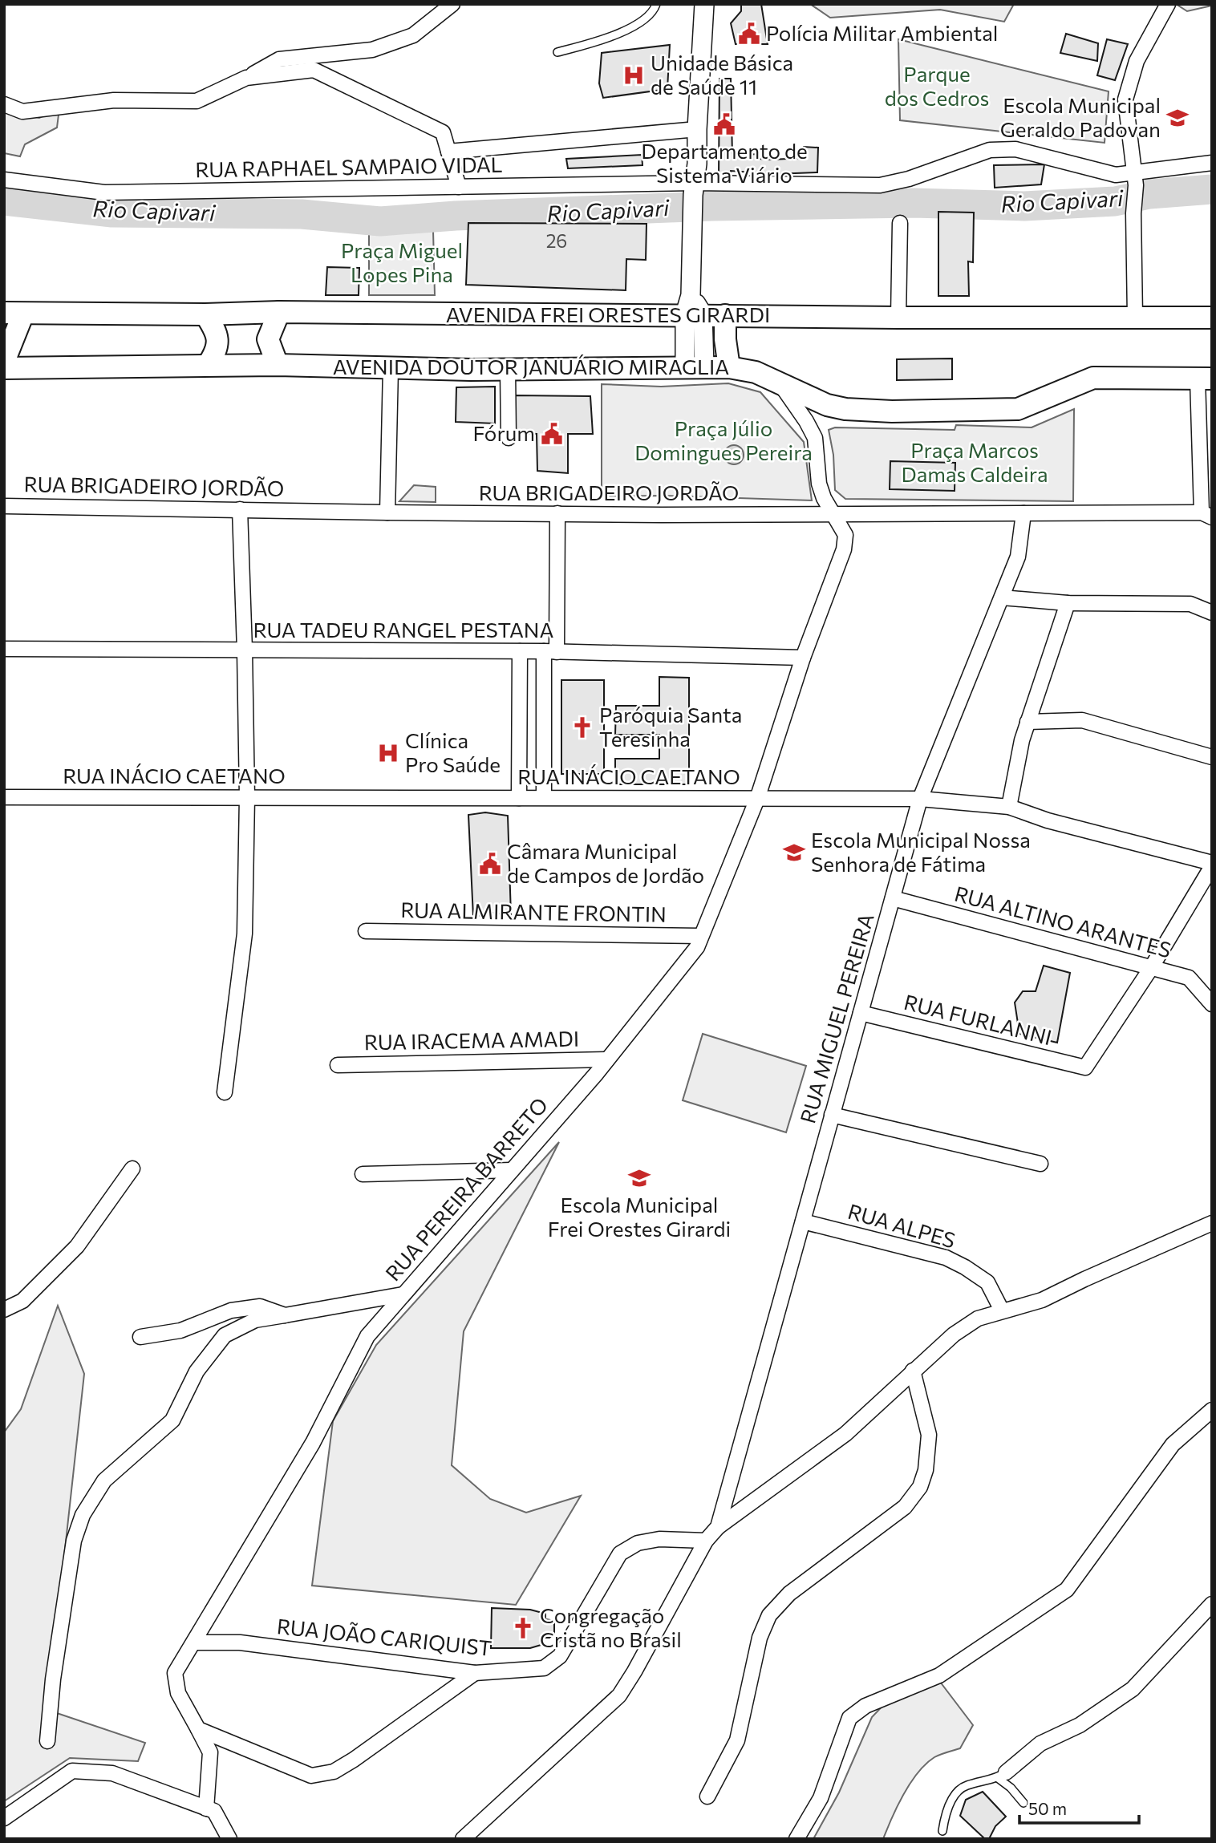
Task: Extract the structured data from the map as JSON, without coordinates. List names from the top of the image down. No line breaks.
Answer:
{"streets":{"main road":["AVENIDA FREI ORESTES GIRARDI","AVENIDA DOUTOR JANUÁRIO MIRAGLIA"],"street":["RUA RAPHAEL SAMPAIO VIDAL","RUA BRIGADEIRO JORDÃO","RUA TADEU RANGEL PESTANA","RUA INÁCIO CAETANO","RUA ALMIRANTE FRONTIN","RUA ALTINO ARANTES","RUA MIGUEL PEREIRA","RUA FURLANNI","RUA IRACEMA AMADI","RUA PEREIRA BARRETO","RUA ALPES","RUA JOÃO CARIQUIST"]},"crossings":[["AVENIDA DOUTOR JANUÁRIO MIRAGLIA","RUA PEREIRA BARRETO"],["RUA BRIGADEIRO JORDÃO","RUA MIGUEL PEREIRA"],["RUA BRIGADEIRO JORDÃO","RUA PEREIRA BARRETO"],["RUA TADEU RANGEL PESTANA","RUA PEREIRA BARRETO"],["RUA INÁCIO CAETANO","RUA MIGUEL PEREIRA"],["RUA INÁCIO CAETANO","RUA PEREIRA BARRETO"],["RUA ALMIRANTE FRONTIN","RUA PEREIRA BARRETO"],["RUA ALTINO ARANTES","RUA MIGUEL PEREIRA"],["RUA ALTINO ARANTES","RUA FURLANNI"],["RUA MIGUEL PEREIRA","RUA FURLANNI"],["RUA MIGUEL PEREIRA","RUA ALPES"],["RUA MIGUEL PEREIRA","RUA JOÃO CARIQUIST"],["RUA IRACEMA AMADI","RUA PEREIRA BARRETO"],["RUA PEREIRA BARRETO","RUA JOÃO CARIQUIST"]],"water":["Rio Capivari"],"parks":["Parque dos Cedros","Praça Miguel Lopes Pina","Praça Júlio Domingues Pereira","Praça Marcos Damas Caldeira"],"places":{"public building":["Polícia Militar Ambiental","Departamento de Sistema Viário","Fórum","Câmara Municipal de Campos de Jordão"],"hospital":["Unidade Básica de Saúde 11","Clínica Pro Saúde"],"school or university":["Escola Municipal Geraldo Padovan","Escola Municipal Nossa Senhora de Fátima","Escola Municipal Frei Orestes Girardi"],"church":["Paróquia Santa Teresinha","Congregação Cristã no Brasil"]},"house_numbers":["26"],"scale_bar":"50 m"}
